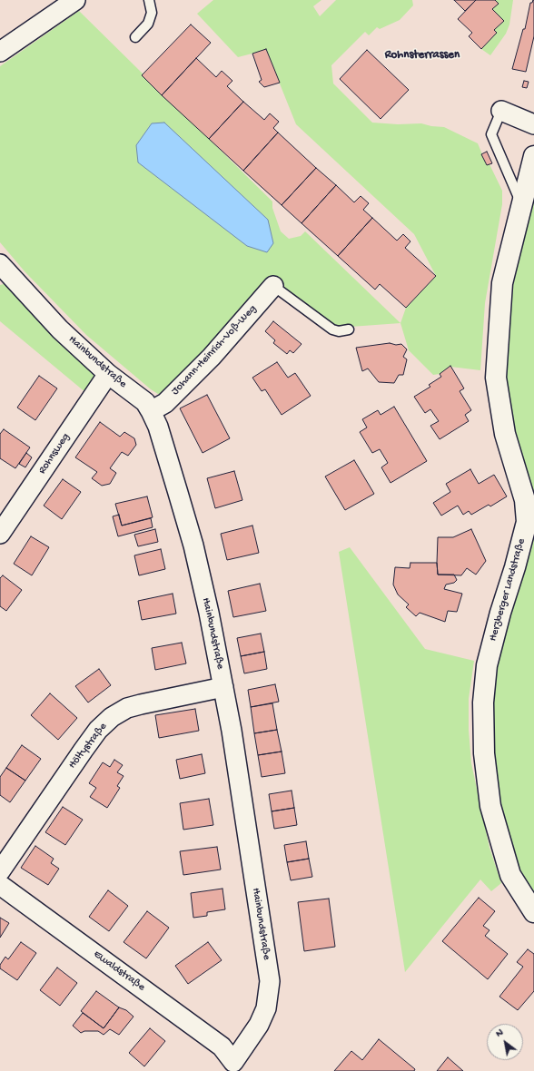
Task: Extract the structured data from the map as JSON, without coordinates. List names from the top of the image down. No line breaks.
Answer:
{"streets":{"street":["Johann-Heinrich-Voß-Weg","Hainbundstraße","Rohnsweg","Herzberger Landstraße","Höltystraße","Ewaldstraße"]},"crossings":[["Johann-Heinrich-Voß-Weg","Hainbundstraße"],["Hainbundstraße","Rohnsweg"],["Hainbundstraße","Höltystraße"],["Hainbundstraße","Ewaldstraße"]],"districts":["Rohnsterrassen"],"north":"top left"}
